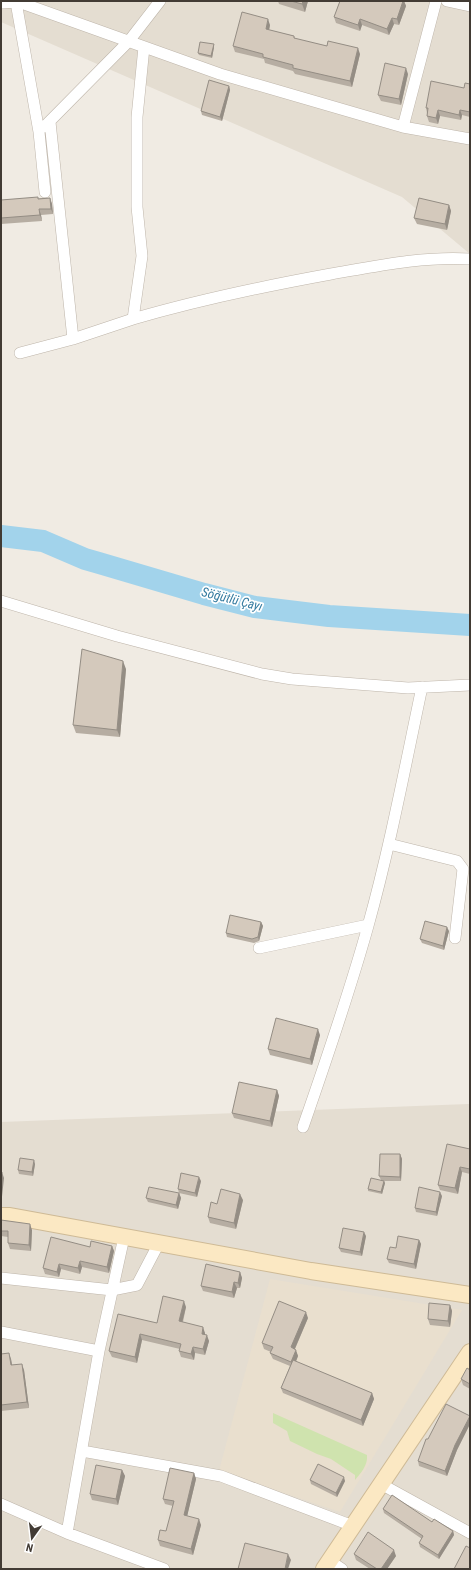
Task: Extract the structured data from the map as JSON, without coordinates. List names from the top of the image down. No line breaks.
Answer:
{"water":["Söğütlü Çayı"],"north":"bottom"}
